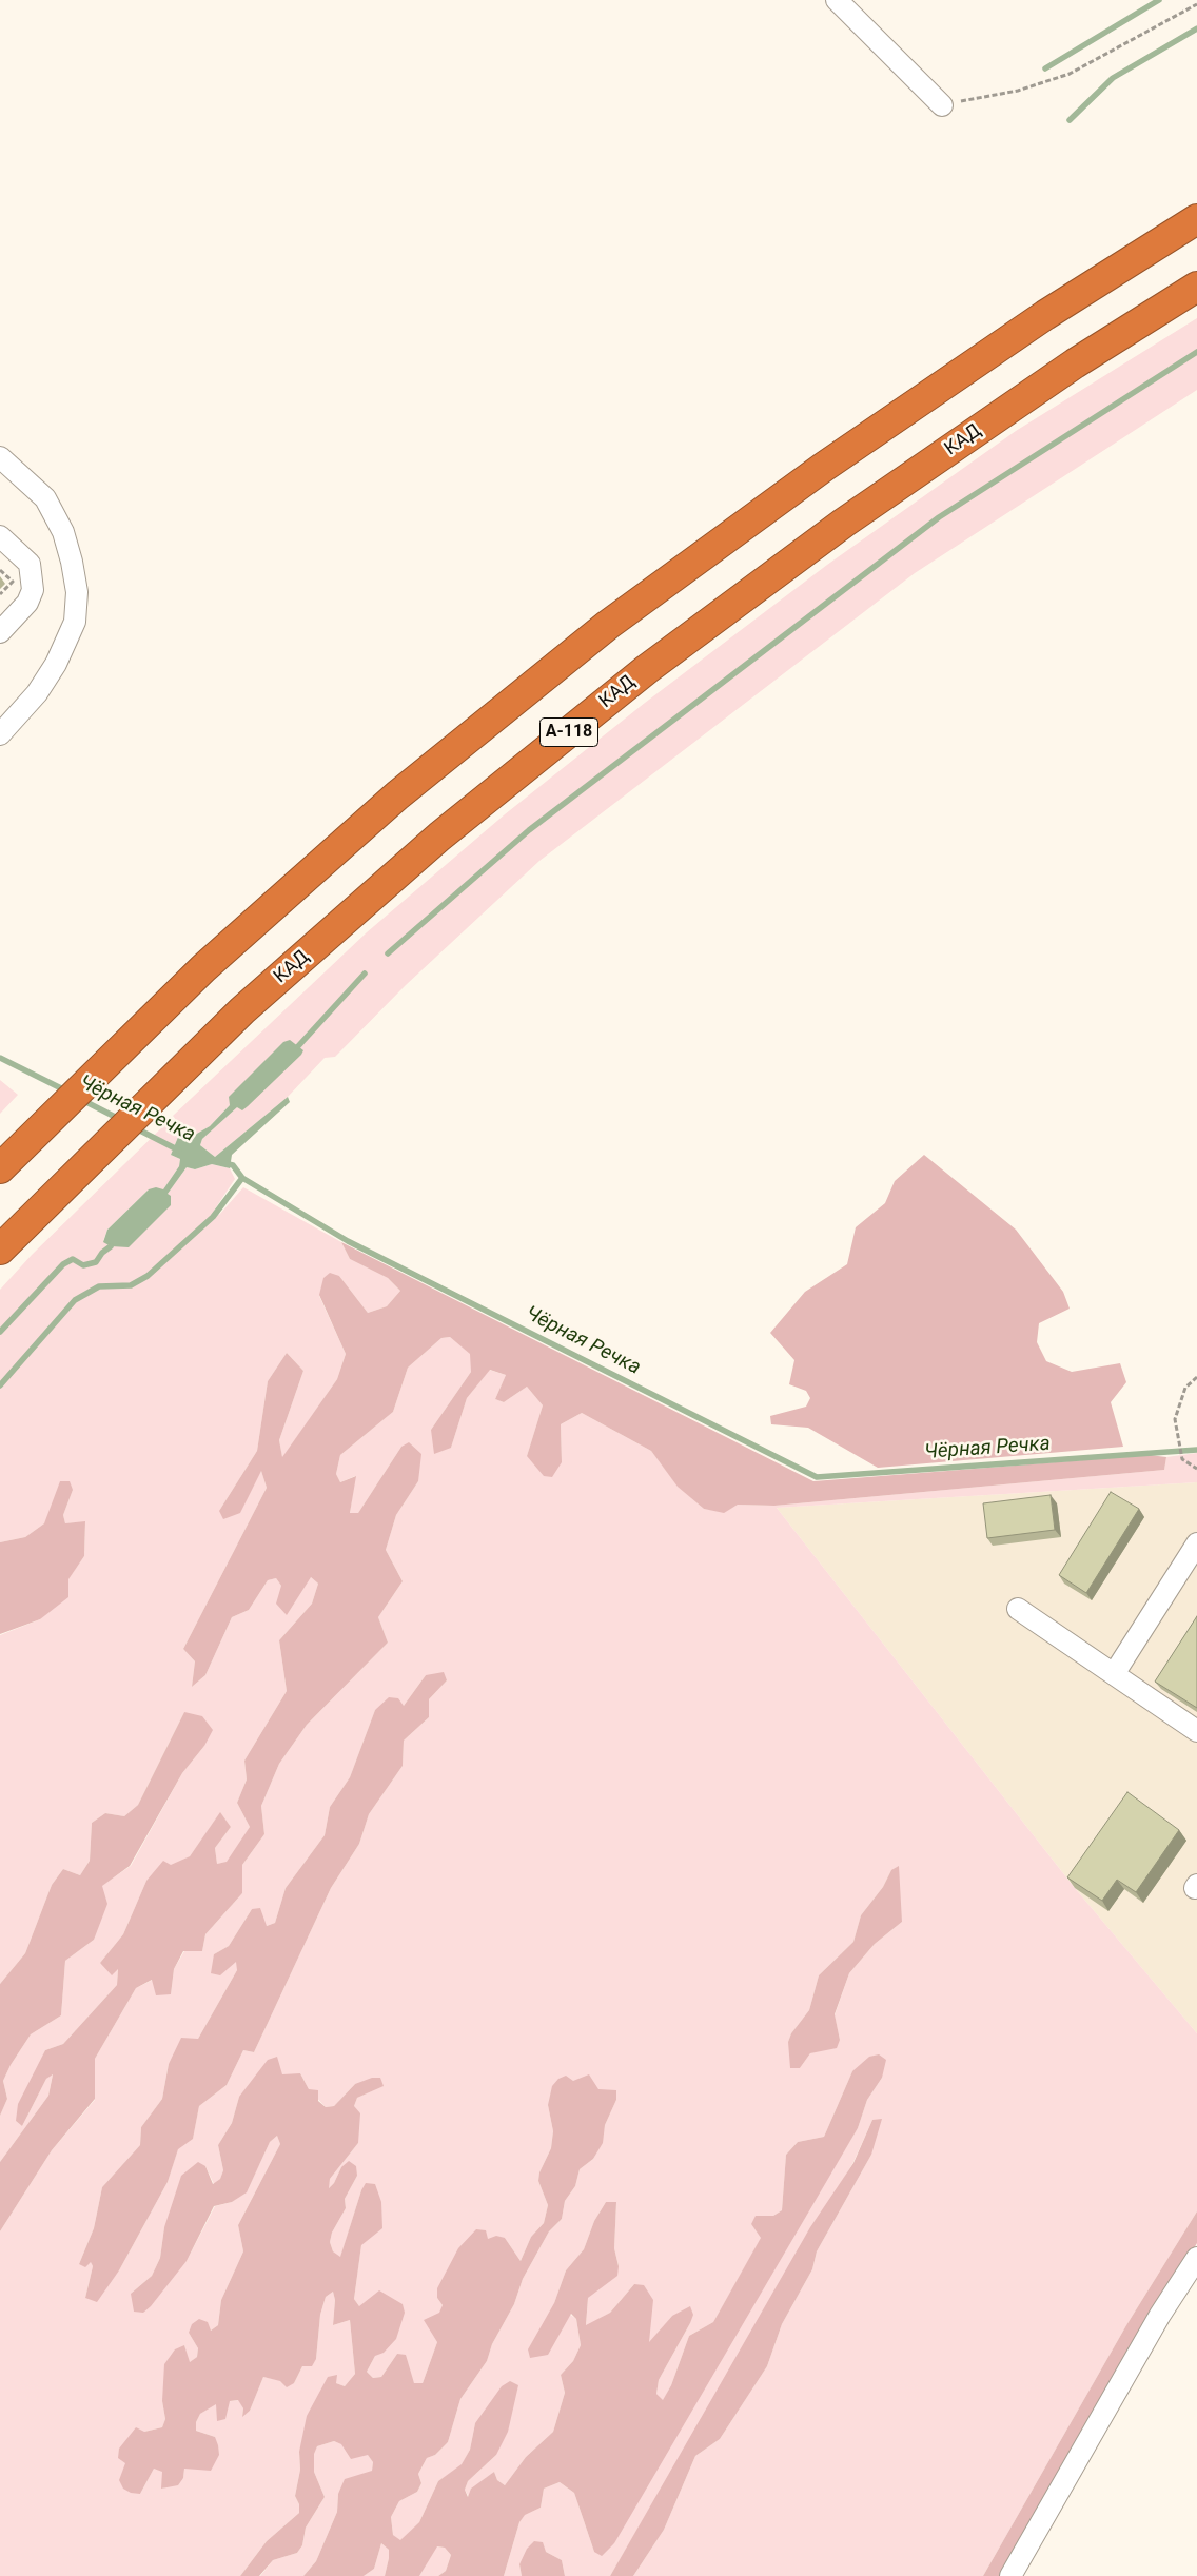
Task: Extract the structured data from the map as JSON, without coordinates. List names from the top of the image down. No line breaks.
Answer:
{"streets":{"highway":["КАД","А-118"]},"water":["Чёрная Речка"]}
